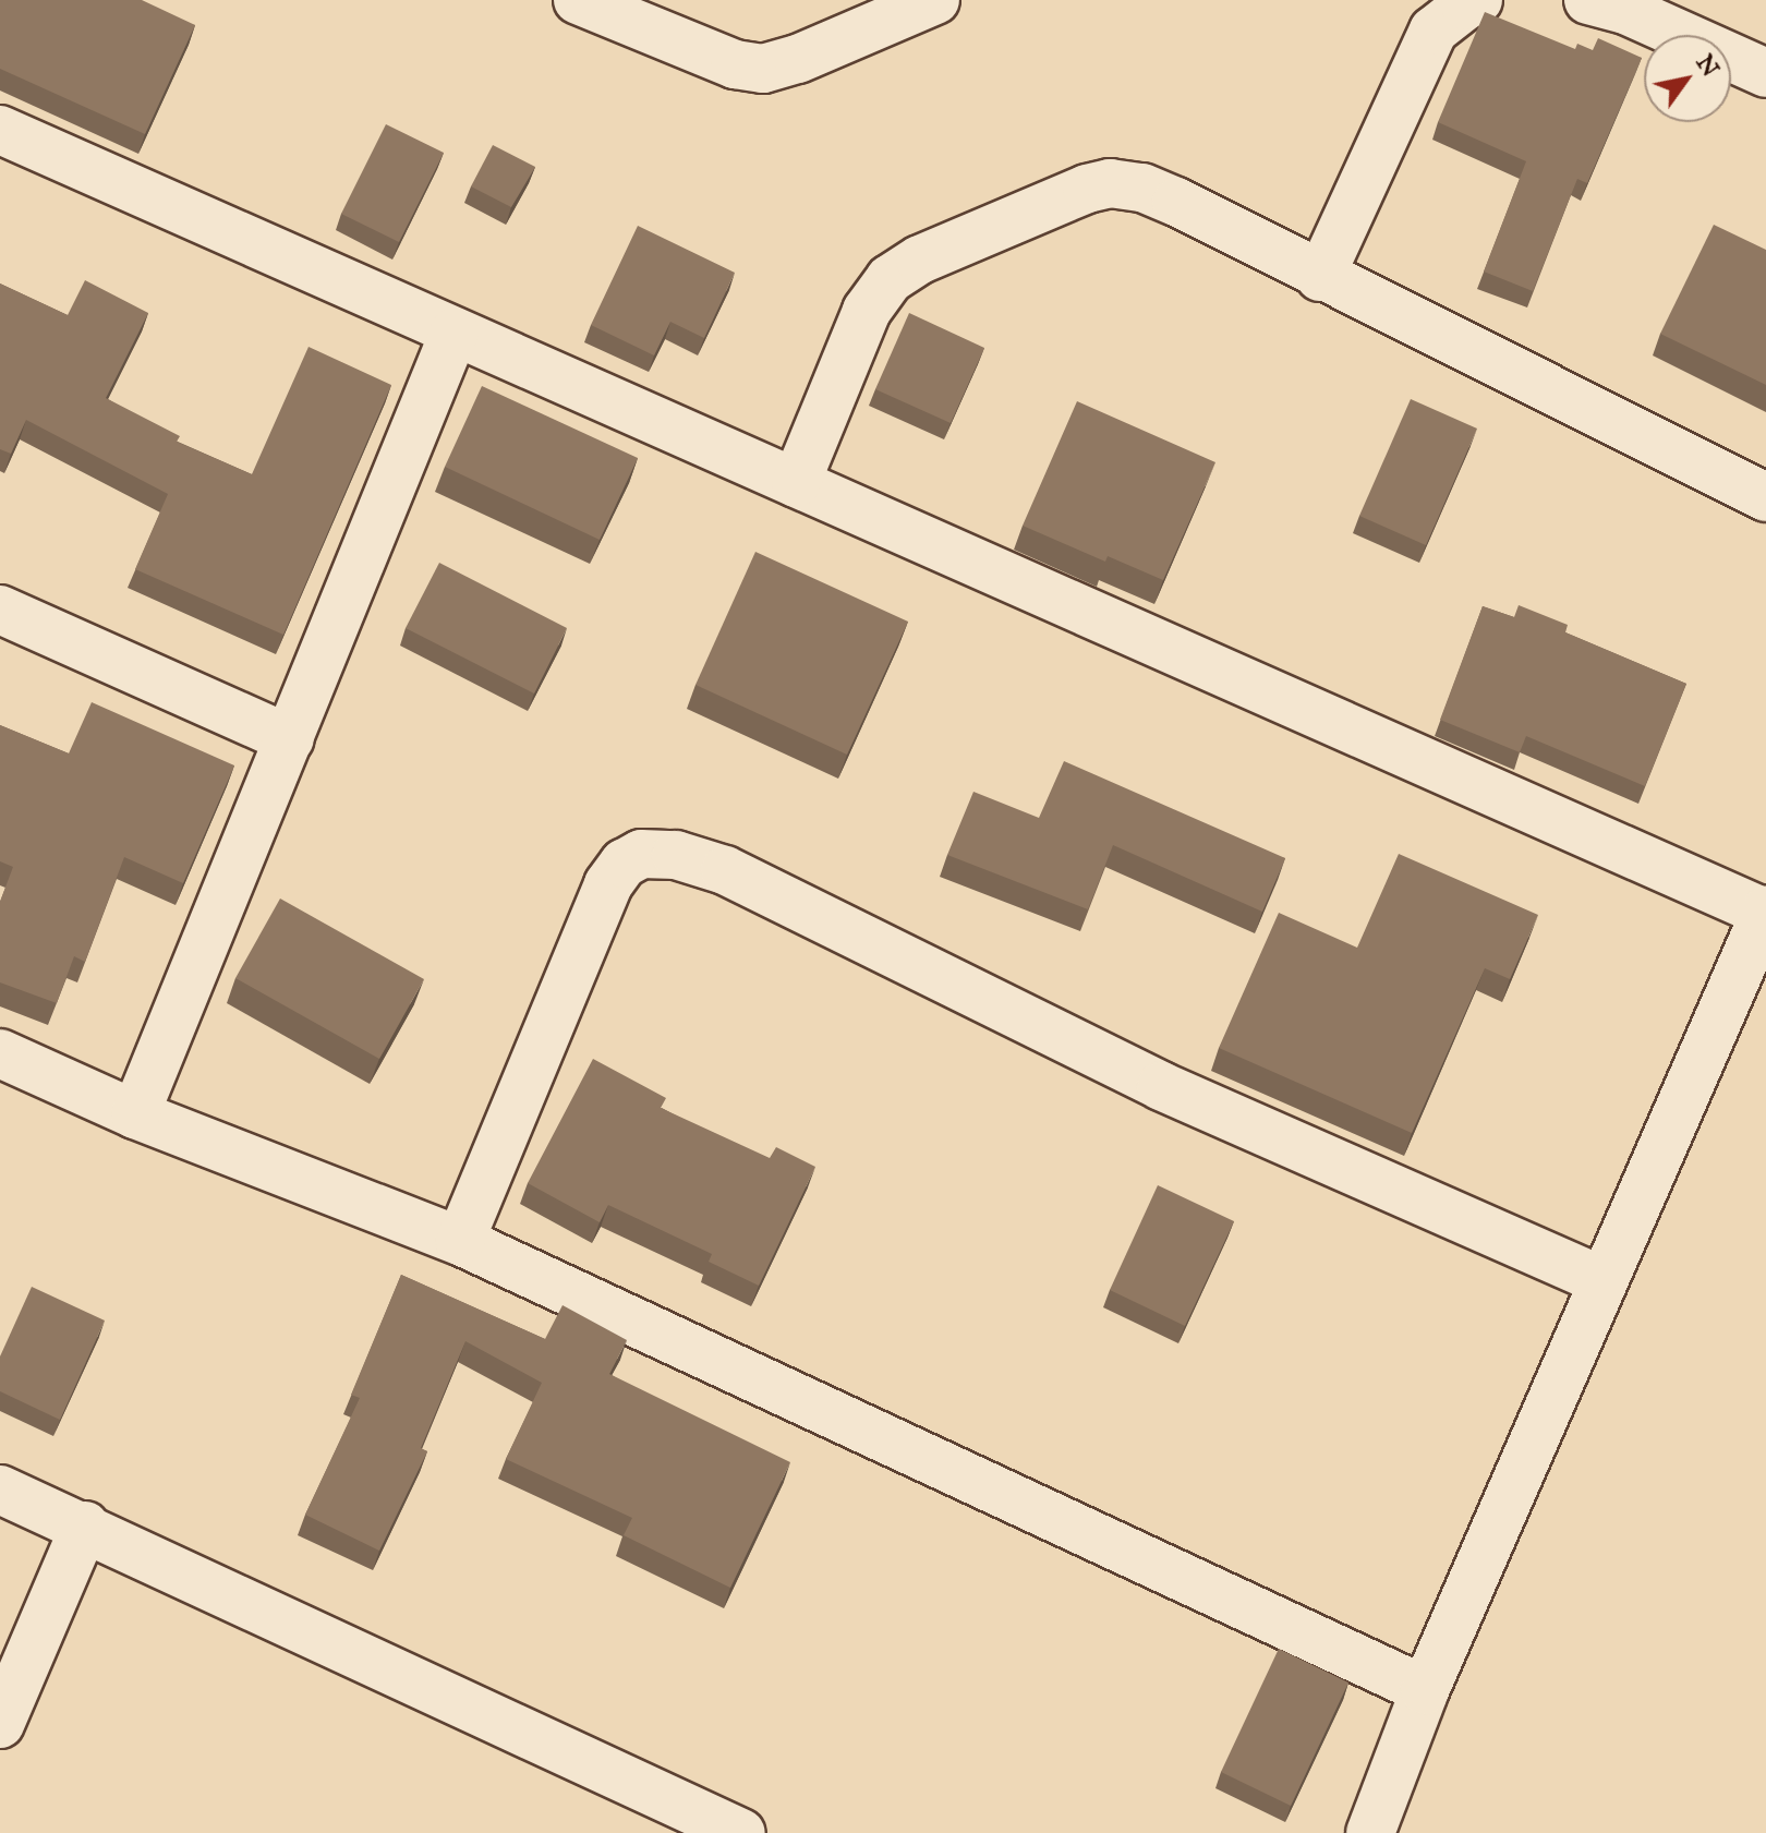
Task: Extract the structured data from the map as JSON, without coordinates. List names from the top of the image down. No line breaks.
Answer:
{"north":"top right"}
